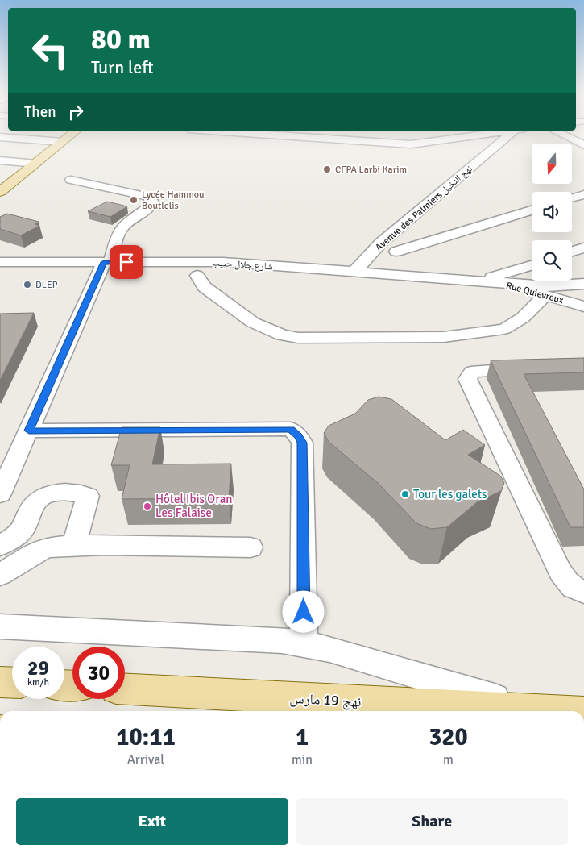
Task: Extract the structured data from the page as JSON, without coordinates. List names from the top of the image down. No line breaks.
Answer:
{"streets":{"main road":["نهج 19 مارس"],"street":["Avenue des Palmiers نهج النخيل","شارع جلال حبيب","Rue Quievreux"]},"crossings":[["Avenue des Palmiers نهج النخيل","شارع جلال حبيب"],["شارع جلال حبيب","Rue Quievreux"]],"places":["CFPA Larbi Karim","Lycée Hammou Boutlelis","DLEP","Tour les galets","Hôtel Ibis Oran Les Falaise"],"north":"bottom","page":{"turn":["80 m","Turn left"],"then":"Then","speed":"29 km/h","limit":"30","eta":["10:11","Arrival","1","min","320","m"],"buttons":["Exit","Share"]}}
